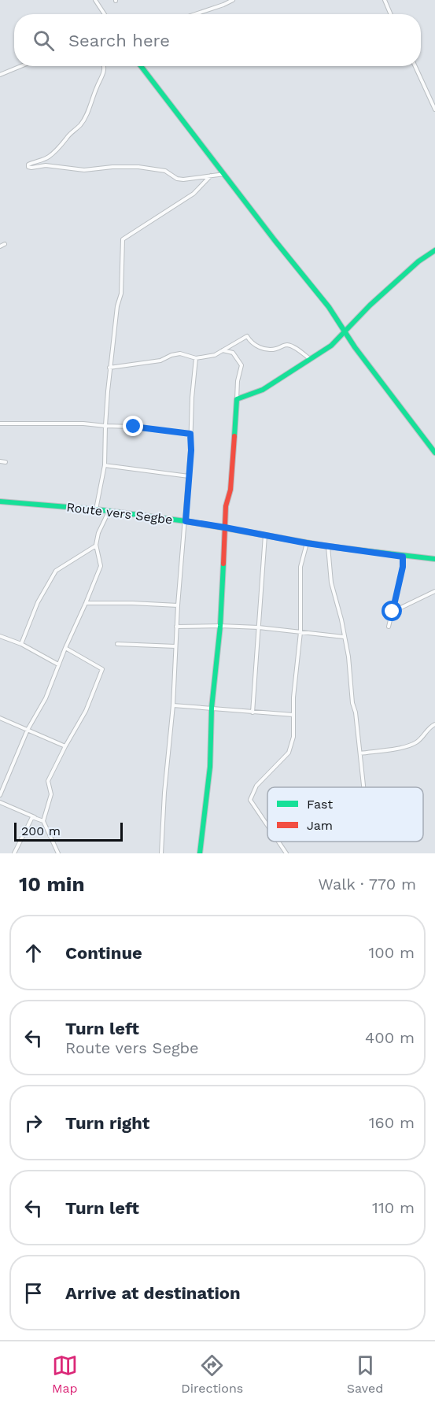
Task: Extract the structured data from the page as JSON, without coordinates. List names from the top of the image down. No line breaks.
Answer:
{"streets":{"street":["Route vers Segbe"]},"legend":["Fast","Jam"],"scale_bar":"200 m","page":{"search":"Search here","scale":"200 m","heading":["10 min","Walk · 770 m"],"list":[["Continue","100 m"],["Turn left","Route vers Segbe","400 m"],["Turn right","160 m"],["Turn left","110 m"],"Arrive at destination"],"nav":["Map","Directions","Saved"]}}
